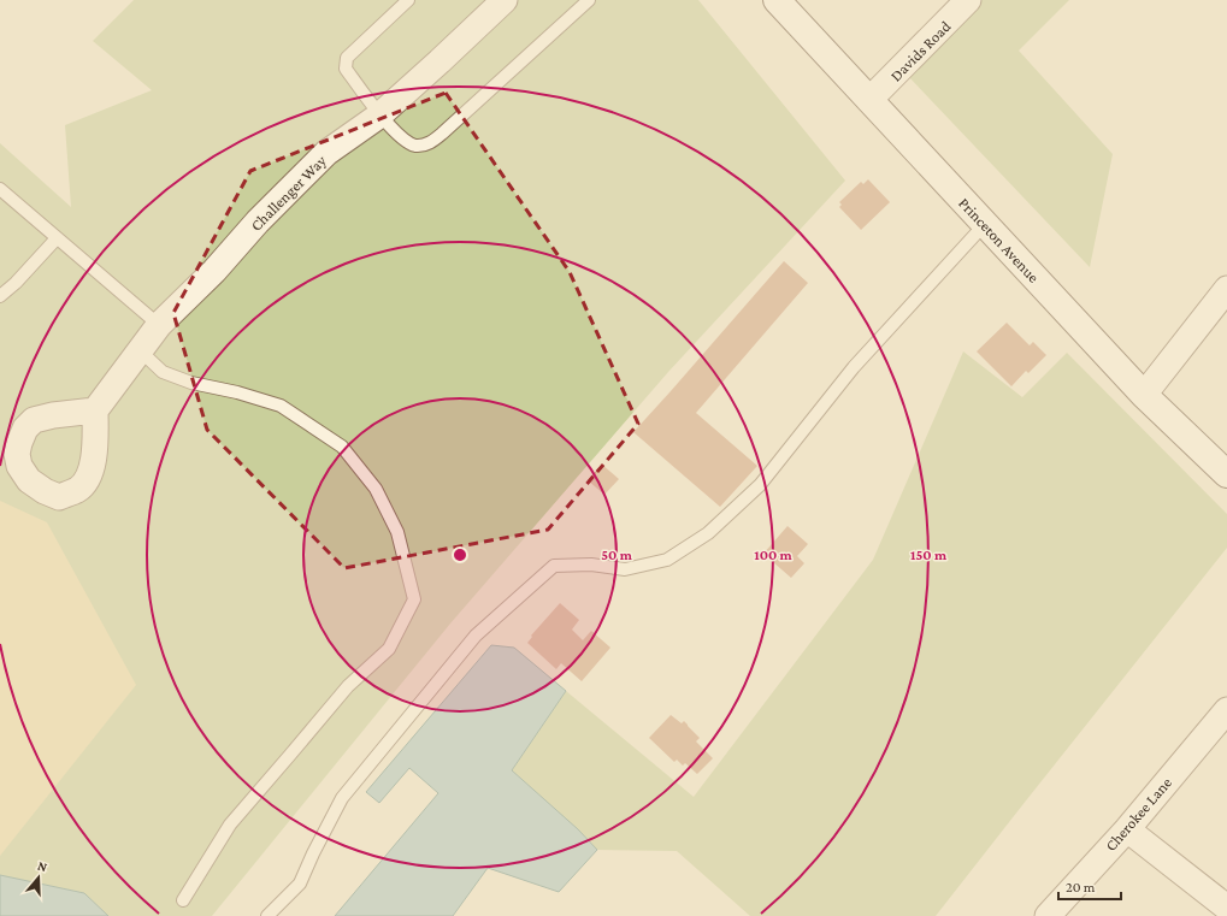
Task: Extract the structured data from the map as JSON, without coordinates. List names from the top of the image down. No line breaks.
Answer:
{"streets":{"main road":["Princeton Avenue"],"street":["Davids Road","Challenger Way","Cherokee Lane"]},"crossings":[["Davids Road","Princeton Avenue"]],"scale_bar":"20 m","north":"top","rings":["50 m","100 m","150 m"]}
